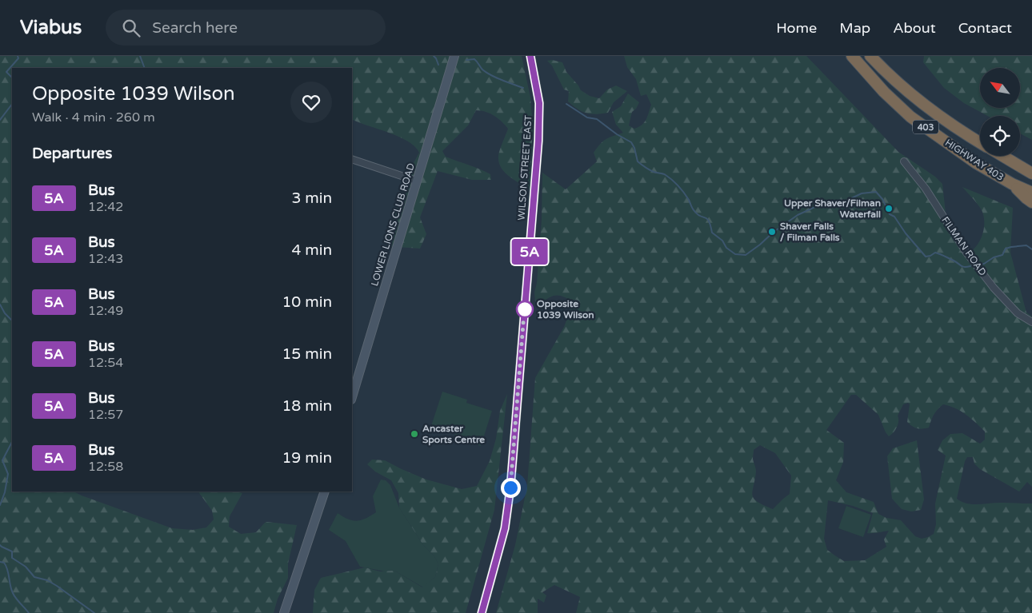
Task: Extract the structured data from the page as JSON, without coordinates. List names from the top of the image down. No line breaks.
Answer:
{"streets":{"highway":["403","HIGHWAY 403"],"main road":["WILSON STREET EAST","LOWER LIONS CLUB ROAD"],"street":["FILMAN ROAD"]},"places":["Upper Shaver/Filman Waterfall","Shaver Falls / Filman Falls","Opposite 1039 Wilson","Ancaster Sports Centre"],"lines":["bus line 5A"],"north":"top left","page":{"header":"Viabus","search":"Search here","nav":["Home","Map","About","Contact"],"on_map":"5A","heading":[["Opposite 1039 Wilson","Walk · 4 min · 260 m"],"Departures"],"list":[{"mark":"5A","name":"Bus","note":"12:42","value":"3 min"},{"mark":"5A","name":"Bus","note":"12:43","value":"4 min"},{"mark":"5A","name":"Bus","note":"12:49","value":"10 min"},{"mark":"5A","name":"Bus","note":"12:54","value":"15 min"},{"mark":"5A","name":"Bus","note":"12:57","value":"18 min"},{"mark":"5A","name":"Bus","note":"12:58","value":"19 min"}]}}
